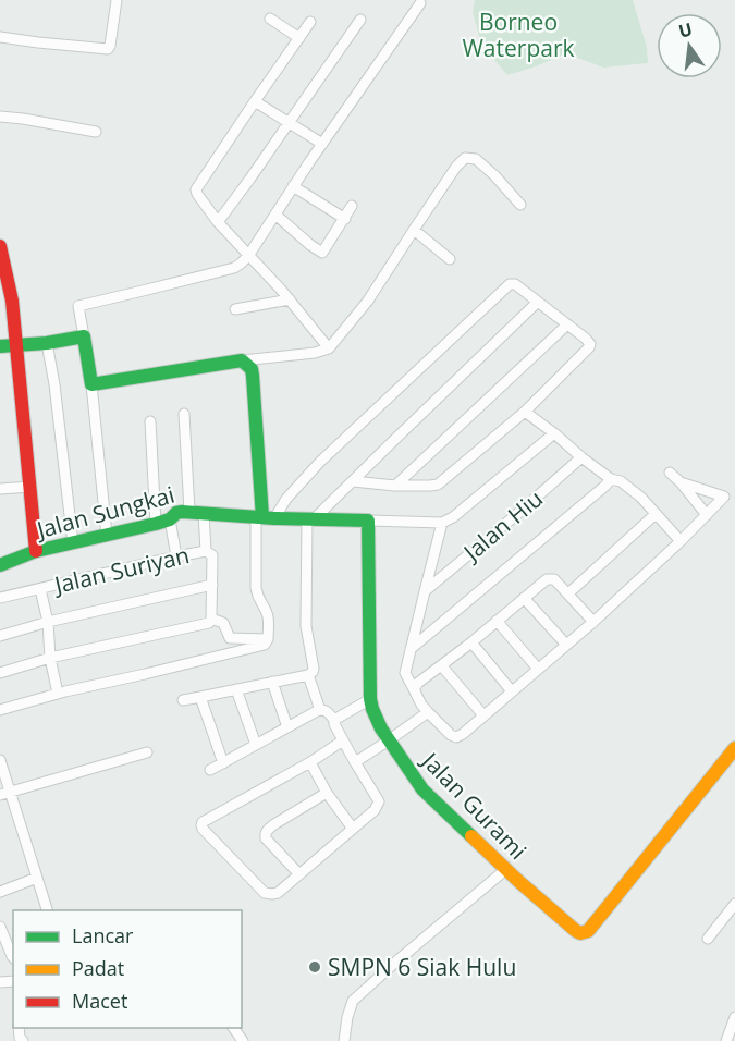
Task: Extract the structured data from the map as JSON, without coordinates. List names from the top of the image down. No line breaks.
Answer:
{"streets":{"street":["Jalan Sungkai","Jalan Hiu","Jalan Suriyan","Jalan Gurami"]},"crossings":[["Jalan Sungkai","Jalan Gurami"]],"parks":["Borneo Waterpark"],"places":["SMPN 6 Siak Hulu"],"legend":["Lancar","Padat","Macet"],"north":"top"}
